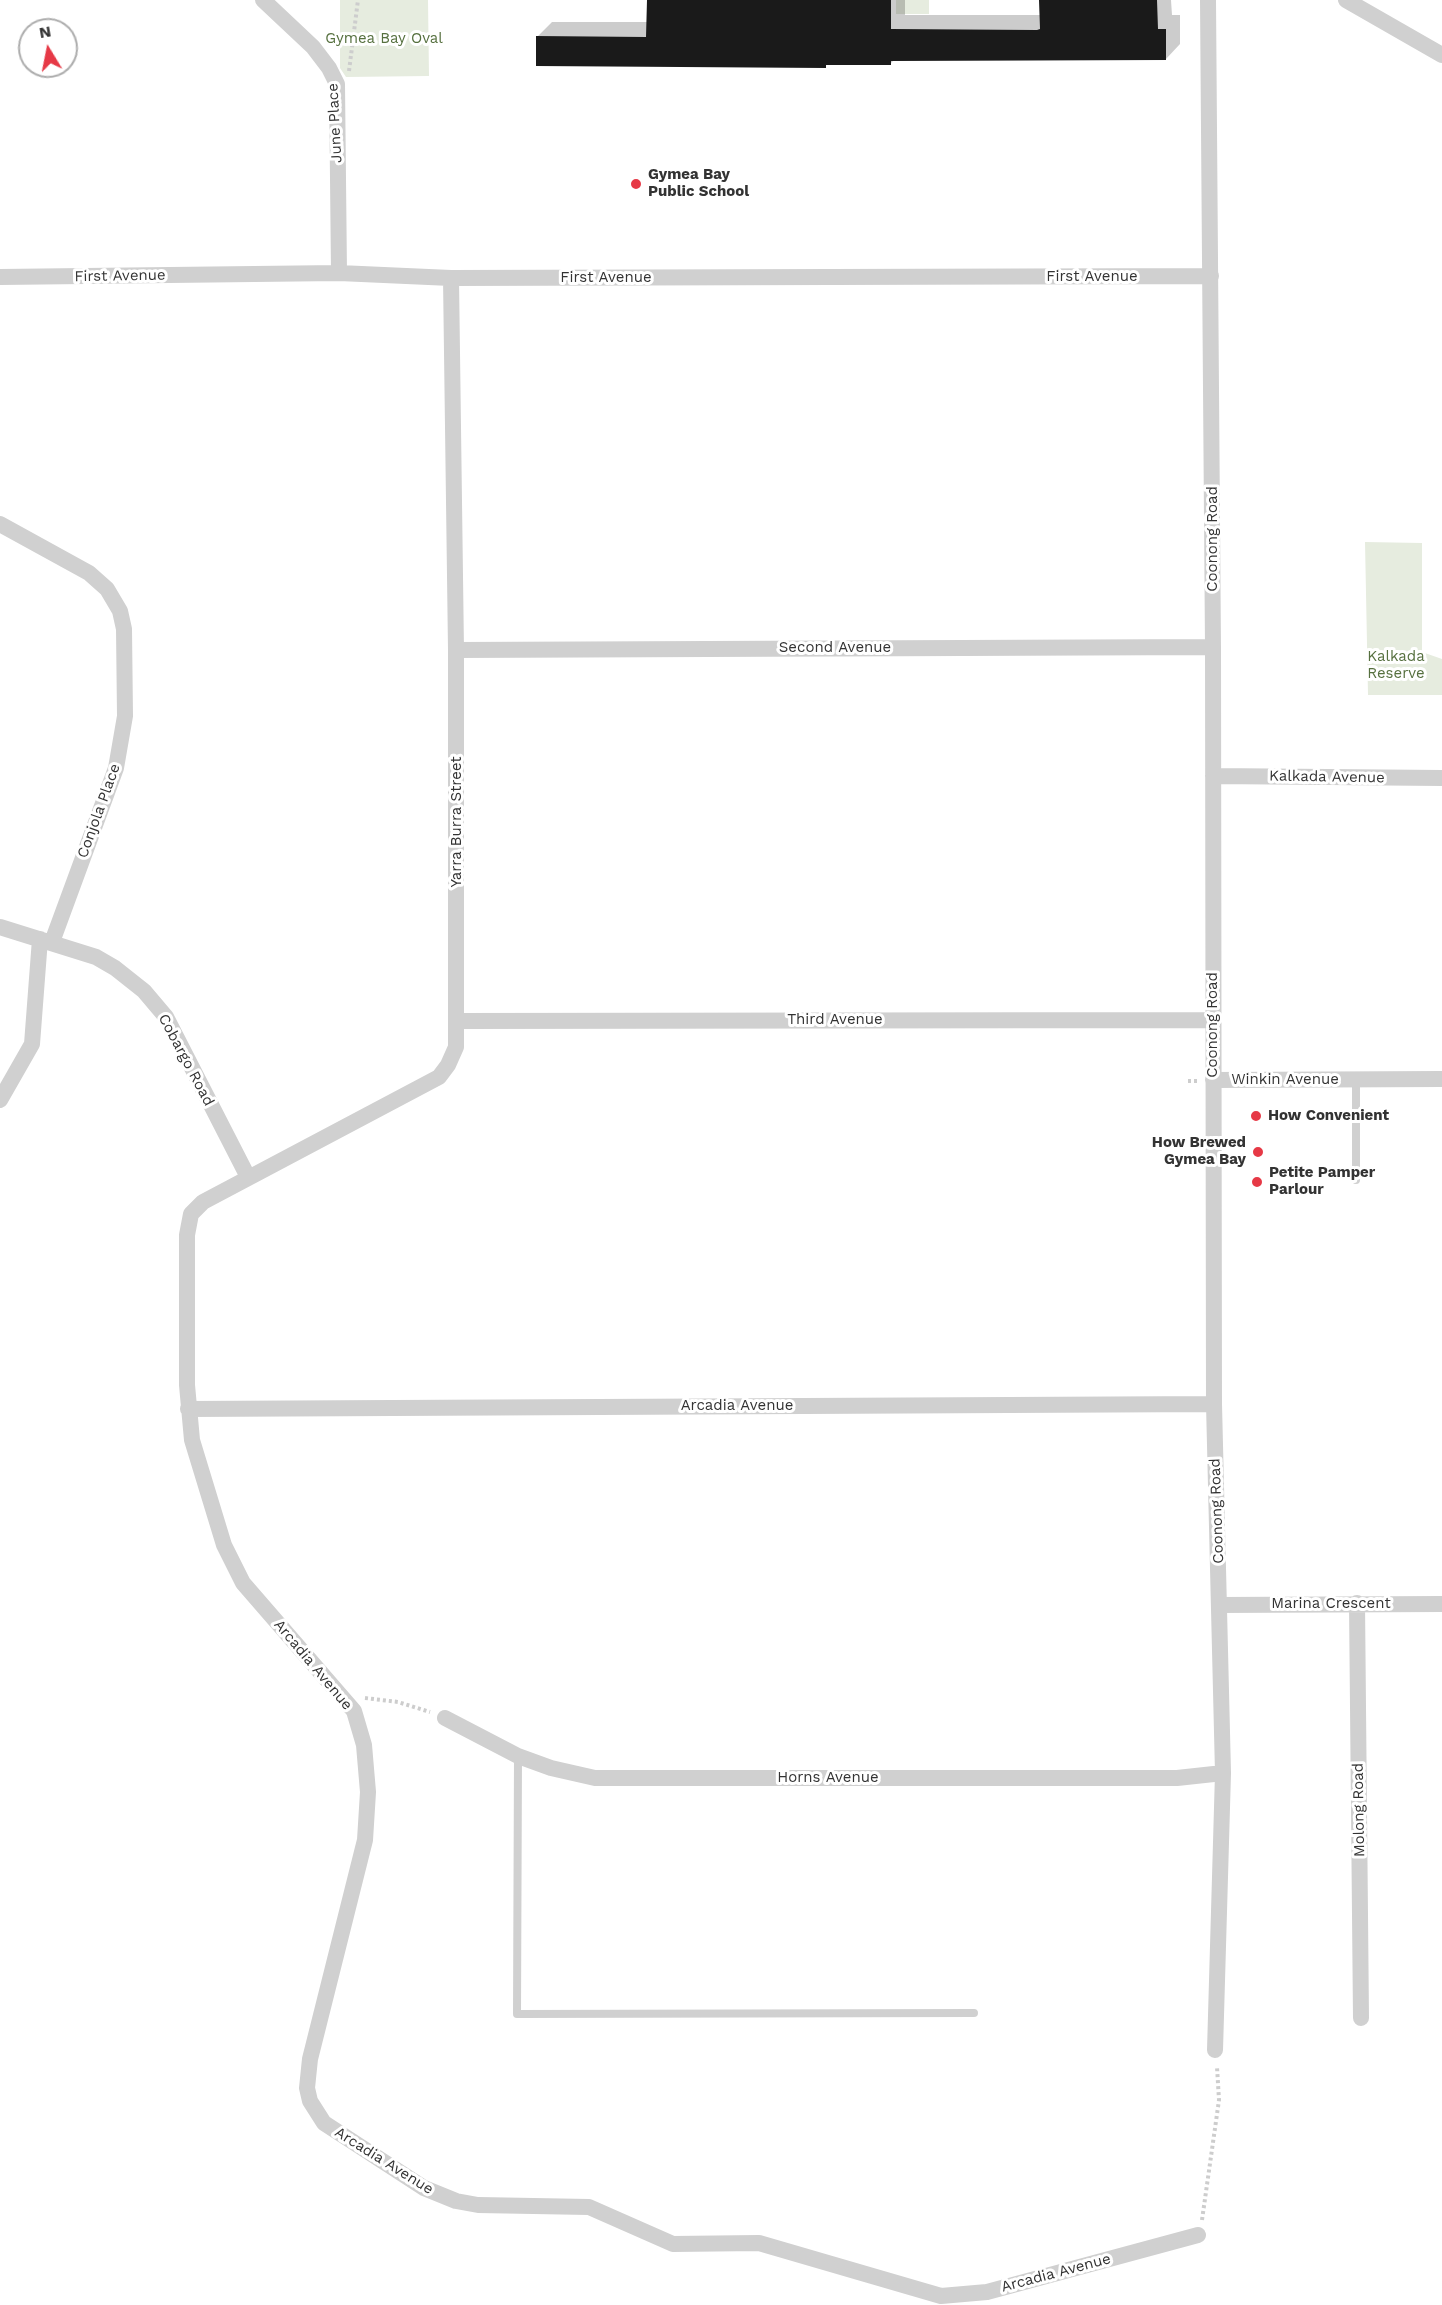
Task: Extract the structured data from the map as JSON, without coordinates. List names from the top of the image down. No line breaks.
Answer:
{"streets":{"street":["June Place","First Avenue","Coonong Road","Second Avenue","Kalkada Avenue","Conjola Place","Yarra Burra Street","Third Avenue","Cobargo Road","Winkin Avenue","Arcadia Avenue","Marina Crescent","Horns Avenue","Molong Road"]},"crossings":[["June Place","First Avenue"],["First Avenue","Coonong Road"],["First Avenue","Yarra Burra Street"],["Coonong Road","Second Avenue"],["Coonong Road","Kalkada Avenue"],["Coonong Road","Third Avenue"],["Coonong Road","Winkin Avenue"],["Coonong Road","Arcadia Avenue"],["Coonong Road","Marina Crescent"],["Coonong Road","Horns Avenue"],["Second Avenue","Yarra Burra Street"],["Conjola Place","Cobargo Road"],["Yarra Burra Street","Third Avenue"],["Yarra Burra Street","Cobargo Road"],["Yarra Burra Street","Arcadia Avenue"],["Marina Crescent","Molong Road"]],"parks":["Gymea Bay Oval","Kalkada Reserve"],"places":["Gymea Bay Public School","How Convenient","How Brewed Gymea Bay","Petite Pamper Parlour"],"north":"top"}
